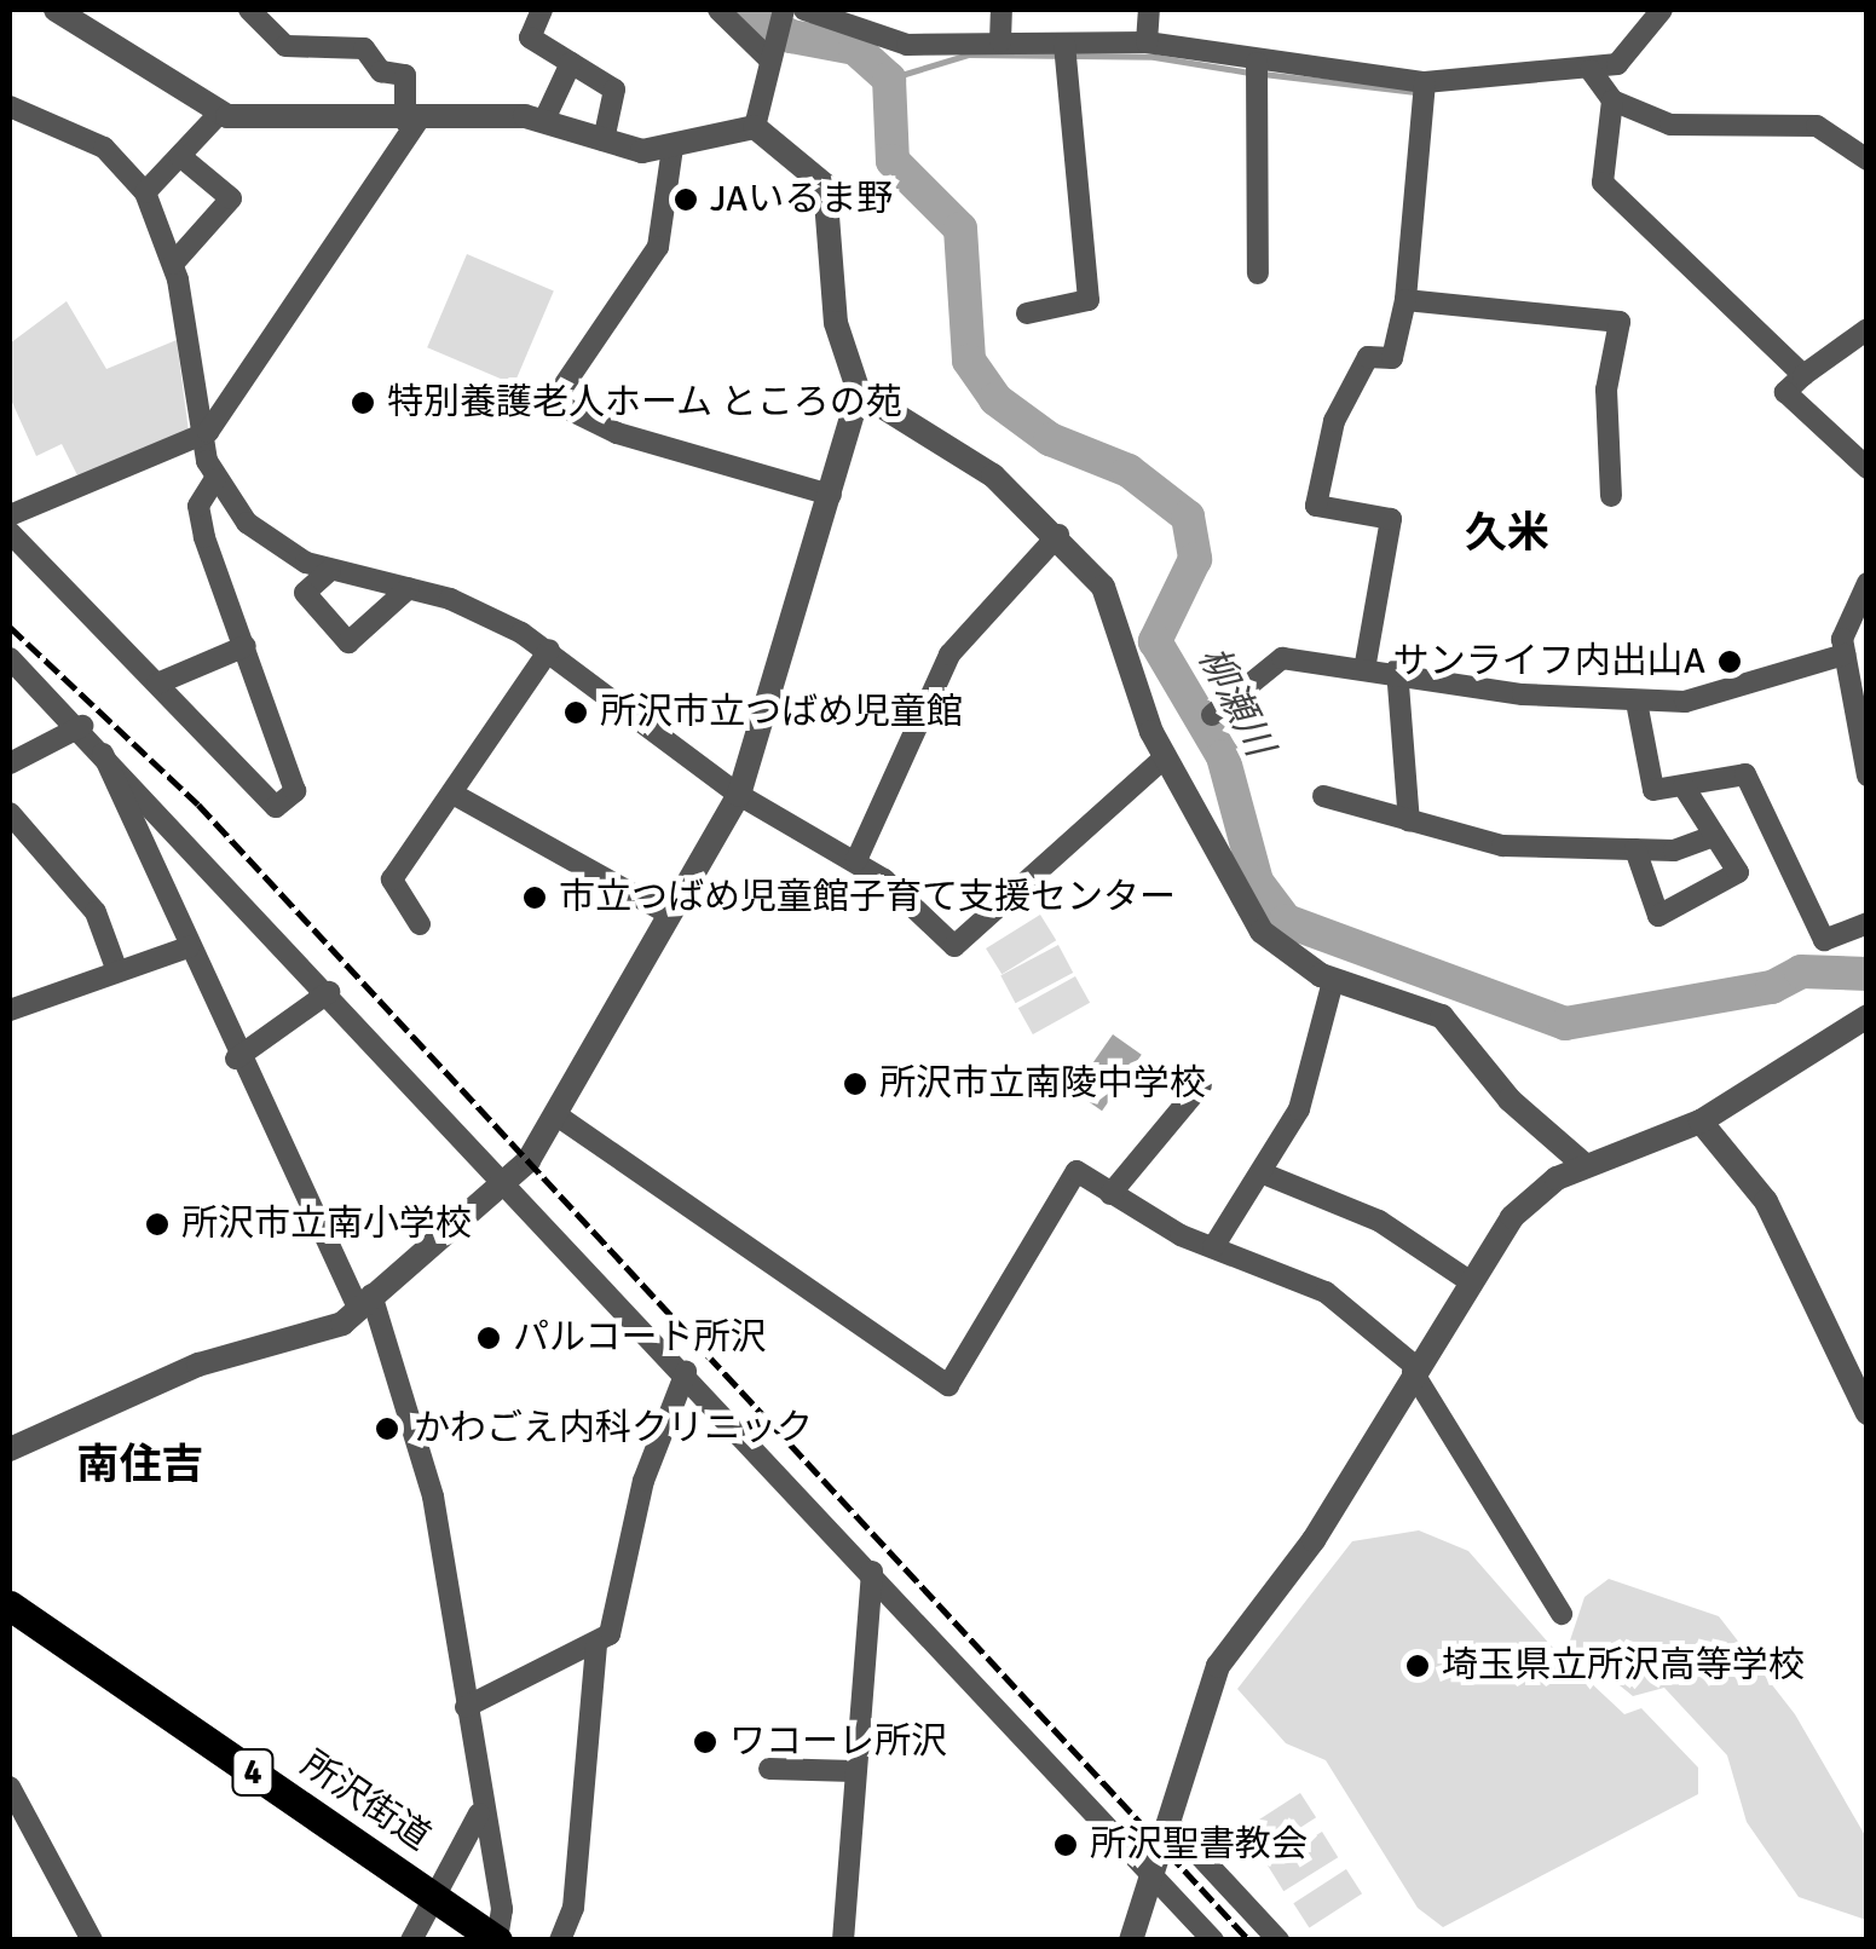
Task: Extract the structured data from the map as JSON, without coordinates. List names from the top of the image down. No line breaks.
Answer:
{"streets":{"main road":["4","所沢街道"]},"districts":["久米","南住吉"],"water":["柳瀬川"],"places":["JAいるま野","特別養護老人ホーム ところの苑","サンライフ内出山A","所沢市立つばめ児童館","市立つばめ児童館子育て支援センター","所沢市立南陵中学校","所沢市立南小学校","パルコート所沢","かわごえ内科クリニック","埼玉県立所沢高等学校","ワコーレ所沢","所沢聖書教会"]}
